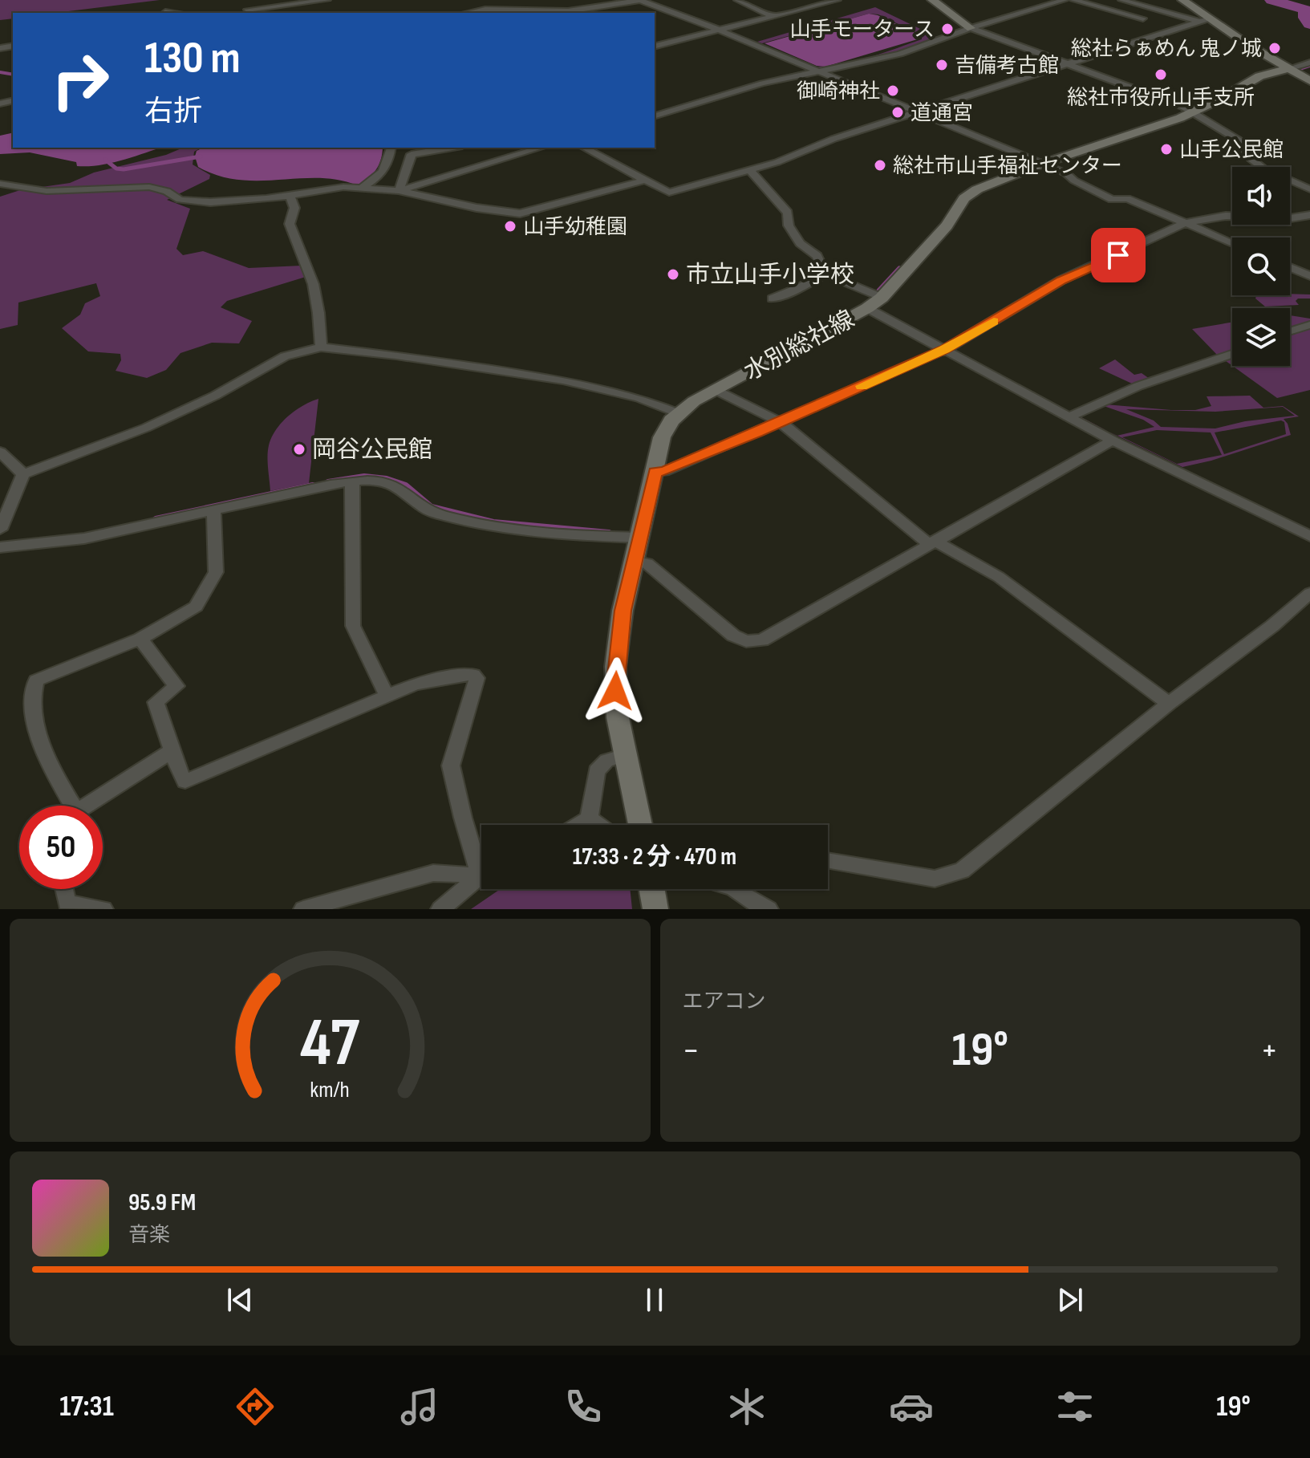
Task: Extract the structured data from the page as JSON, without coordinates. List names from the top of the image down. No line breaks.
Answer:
{"streets":{"main road":["水別総社線"]},"places":["山手モータース","総社らぁめん 鬼ノ城","吉備考古館","総社市役所山手支所","御崎神社","道通宮","山手公民館","総社市山手福祉センター","山手幼稚園","市立山手小学校","岡谷公民館"],"page":{"turn":["130 m","右折"],"limit":"50","trip":"17:33 · 2 分 · 470 m","tile":"エアコン","heat":["−","19°","+"],"song":["95.9 FM","音楽"],"tabs":["17:31","19°"],"gauge":["47","km/h"]}}
